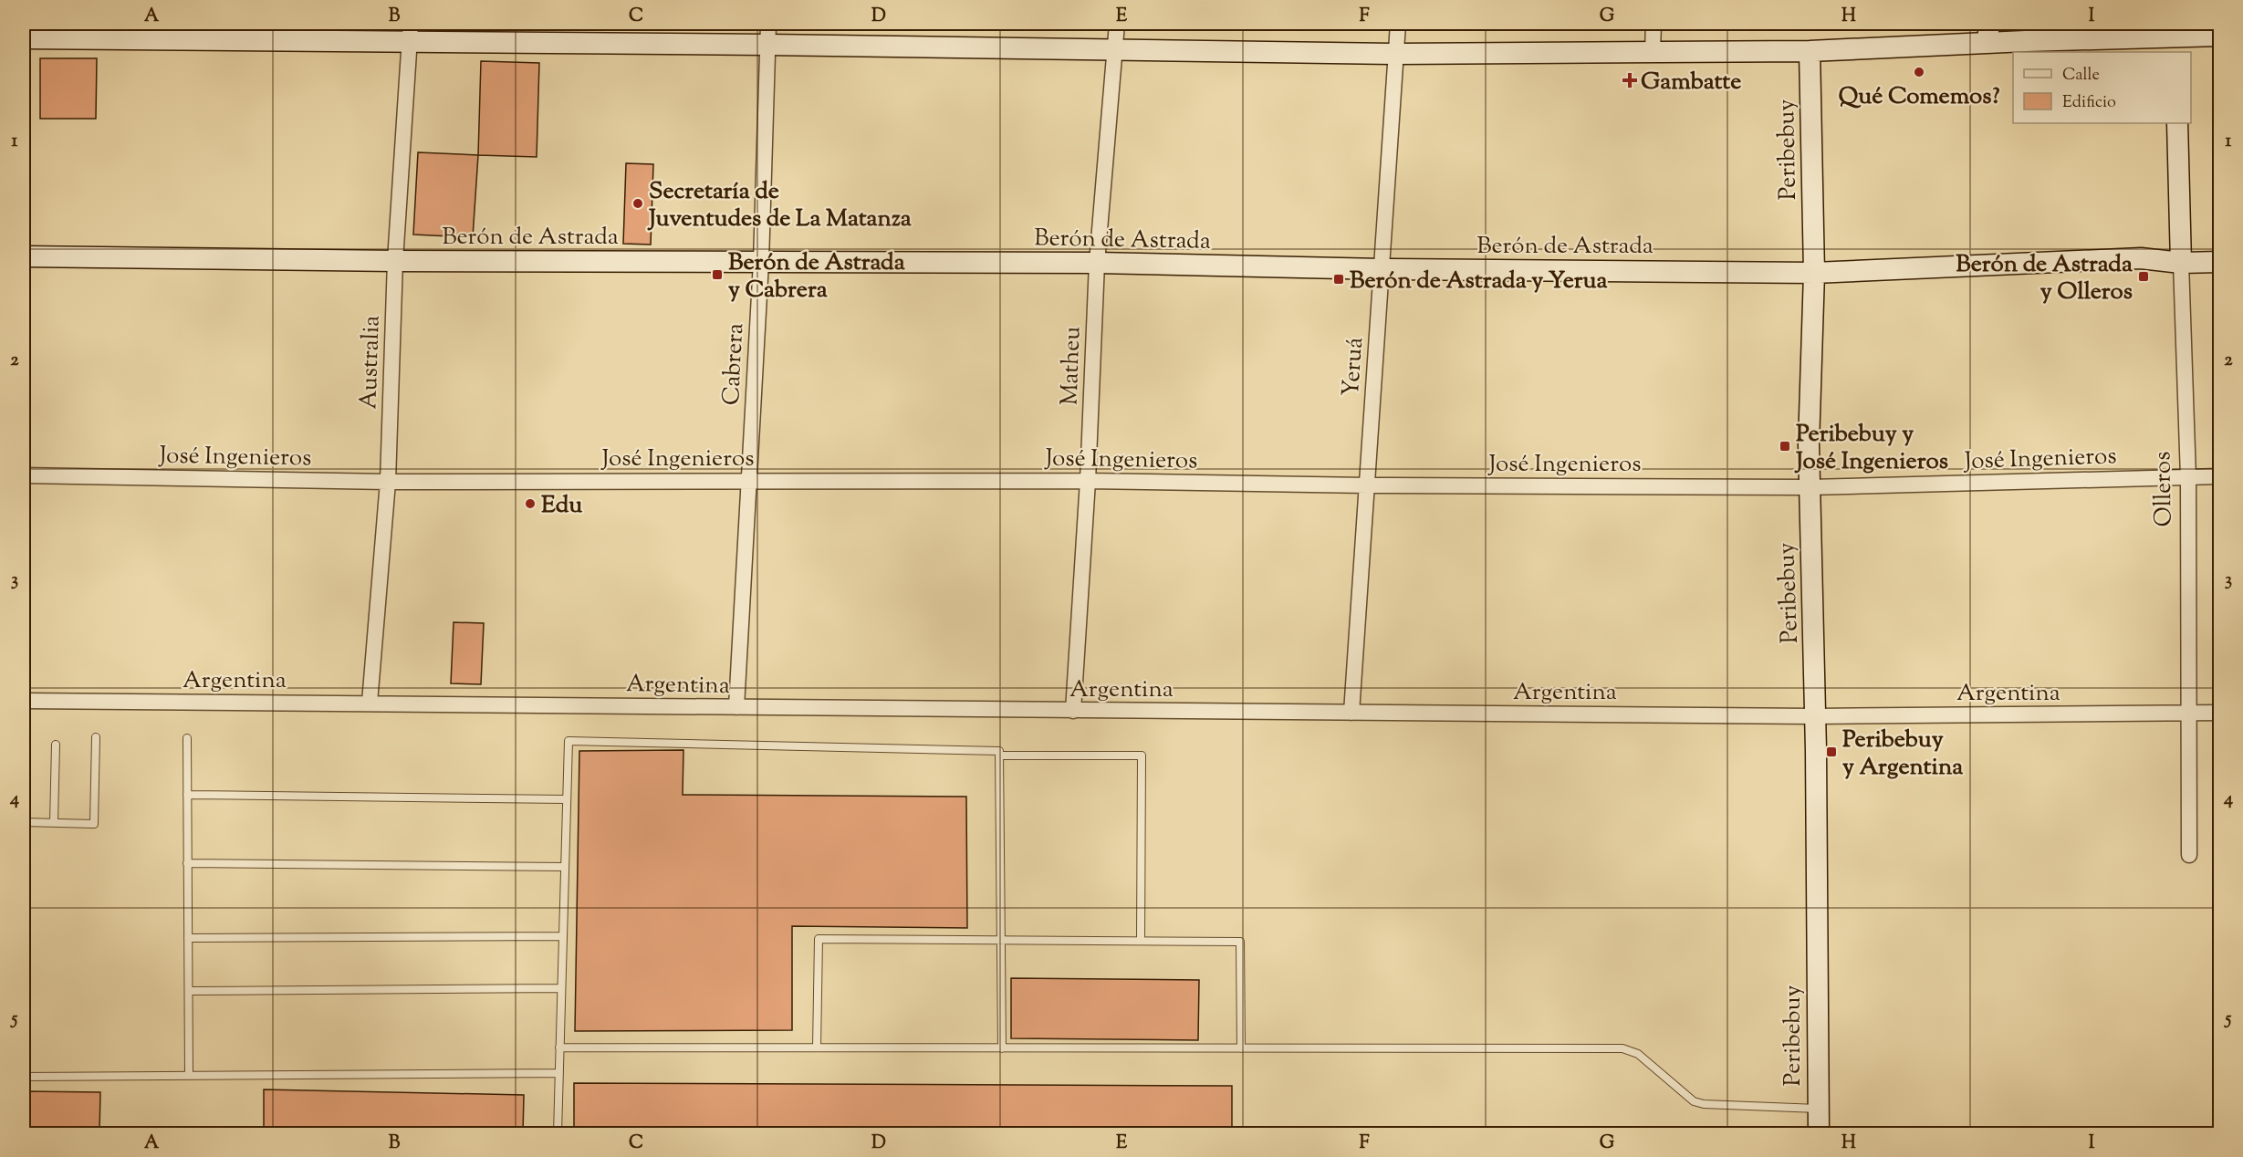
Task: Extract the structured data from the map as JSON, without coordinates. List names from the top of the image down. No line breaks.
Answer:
{"streets":{"street":["Peribebuy","Berón de Astrada","Australia","Cabrera","Matheu","Yeruá","José Ingenieros","Olleros","Argentina"]},"crossings":[["Peribebuy","Berón de Astrada"],["Peribebuy","José Ingenieros"],["Peribebuy","Argentina"],["Berón de Astrada","Australia"],["Berón de Astrada","Cabrera"],["Berón de Astrada","Matheu"],["Berón de Astrada","Yeruá"],["Berón de Astrada","Olleros"],["Australia","José Ingenieros"],["Australia","Argentina"],["Cabrera","José Ingenieros"],["Cabrera","Argentina"],["Matheu","José Ingenieros"],["Matheu","Argentina"],["Yeruá","José Ingenieros"],["Yeruá","Argentina"],["José Ingenieros","Olleros"],["Olleros","Argentina"]],"places":{"other":["Qué Comemos?","Secretaría de Juventudes de La Matanza","Edu"],"health":["Gambatte"],"transit":["Berón de Astrada y Cabrera","Berón de Astrada y Olleros","Berón de Astrada y Yerua","Peribebuy y José Ingenieros","Peribebuy y Argentina"]},"legend":["Calle","Edificio"],"grid":{"columns":["A","B","C","D","E","F","G","H","I"],"rows":["1","2","3","4","5"]}}
